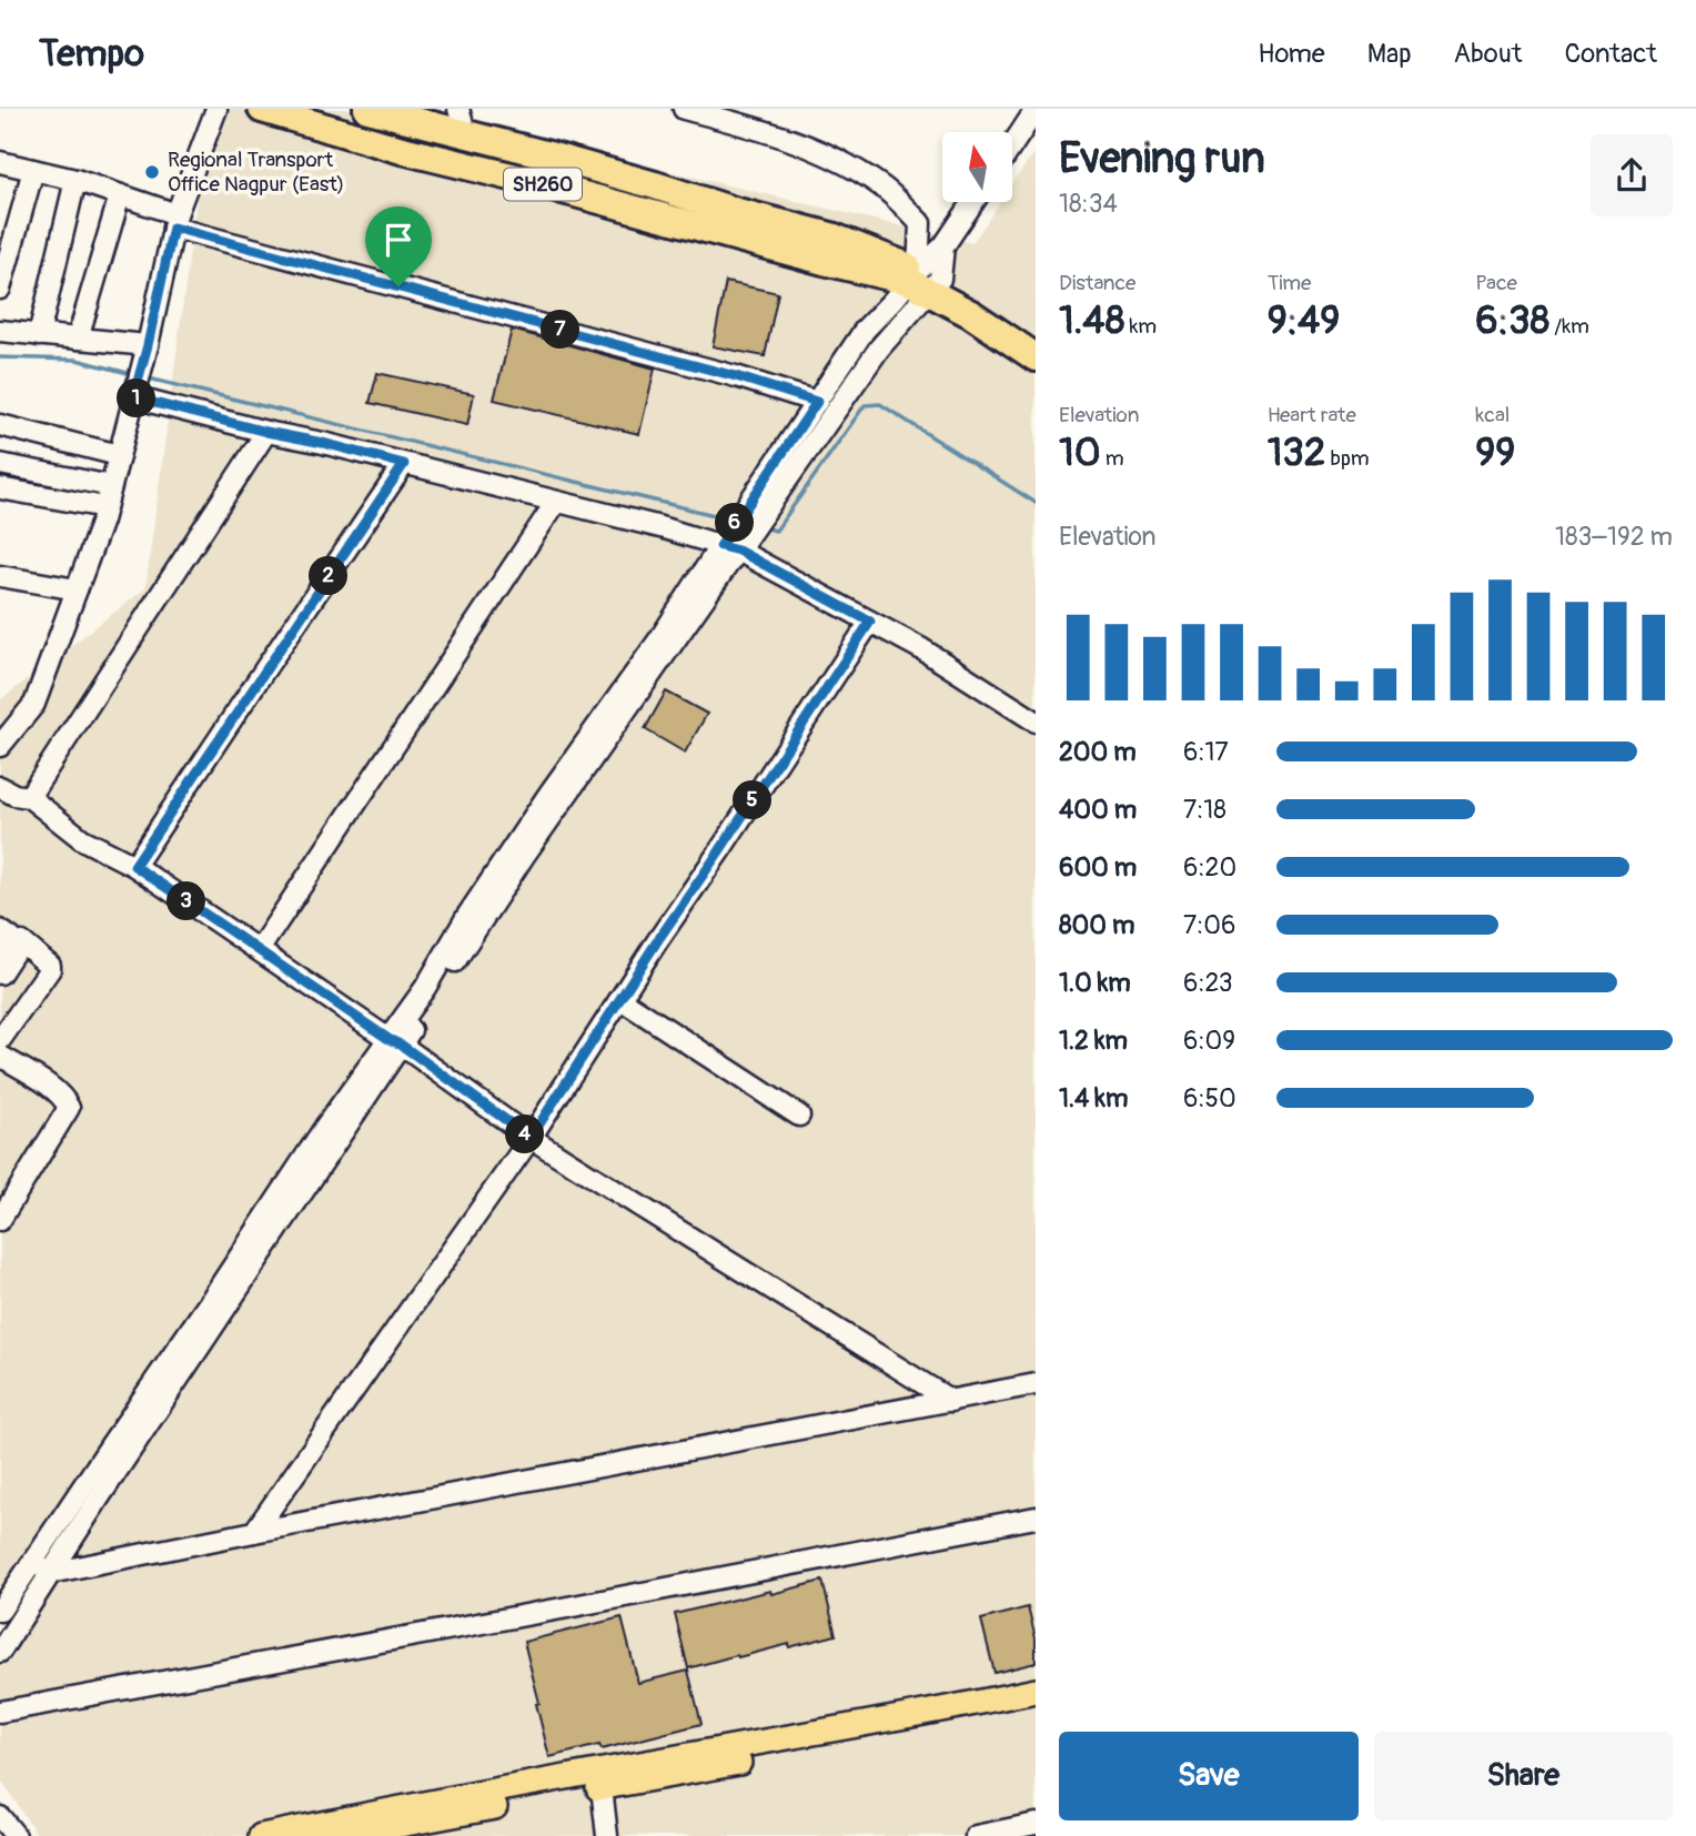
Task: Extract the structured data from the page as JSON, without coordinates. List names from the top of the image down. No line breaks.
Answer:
{"streets":{"highway":["SH260"]},"places":["Regional Transport Office Nagpur (East)"],"north":"top","page":{"header":"Tempo","nav":["Home","Map","About","Contact"],"heading":["Evening run","18:34"],"stats":[["Distance","1.48 km"],["Time","9:49"],["Pace","6:38 /km"],["Elevation","10 m"],["Heart rate","132 bpm"],["kcal","99"]],"pins":["7","1","6","2","5","3","4"],"chart":["Elevation","183–192 m"],"list":[{"name":"200 m","note":"6:17"},{"name":"400 m","note":"7:18"},{"name":"600 m","note":"6:20"},{"name":"800 m","note":"7:06"},{"name":"1.0 km","note":"6:23"},{"name":"1.2 km","note":"6:09"},{"name":"1.4 km","note":"6:50"}],"buttons":["Save","Share"]}}
